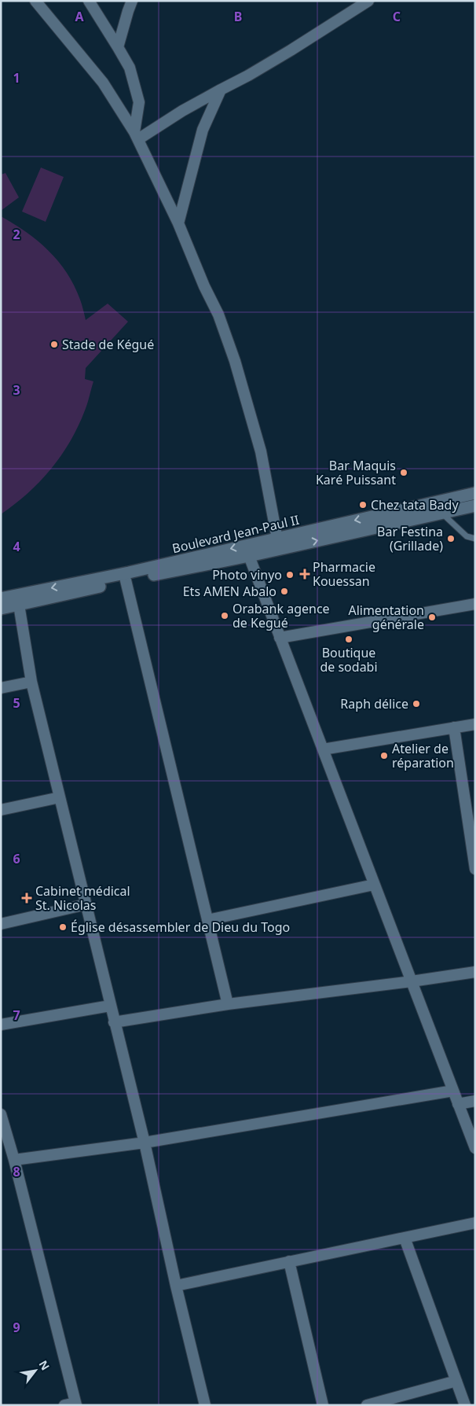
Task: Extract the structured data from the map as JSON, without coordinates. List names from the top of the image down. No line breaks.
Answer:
{"streets":{"main road":["Boulevard Jean-Paul II"]},"places":{"other":["Stade de Kégué","Bar Maquis Karé Puissant","Chez tata Bady","Bar Festina (Grillade)","Photo vinyo","Ets AMEN Abalo","Orabank agence de Kegué","Alimentation générale","Boutique de sodabi","Raph délice","Atelier de réparation","Église désassembler de Dieu du Togo"],"health":["Pharmacie Kouessan","Cabinet médical St. Nicolas"]},"north":"top right","grid":{"columns":["A","B","C"],"rows":["1","2","3","4","5","6","7","8","9"]}}
